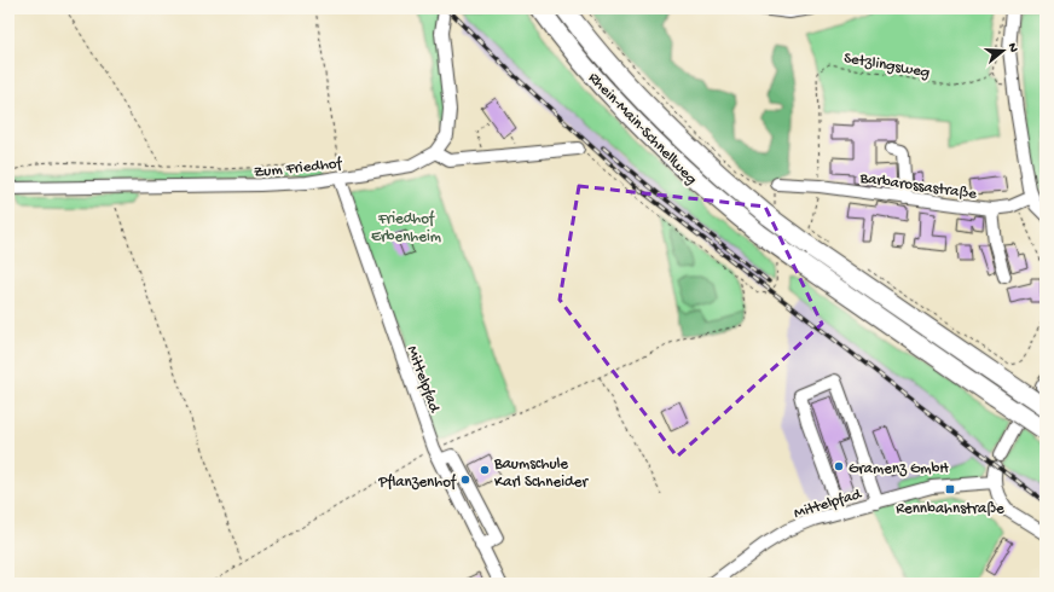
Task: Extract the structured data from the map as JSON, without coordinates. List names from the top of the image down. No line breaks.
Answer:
{"streets":{"highway":["Rhein-Main-Schnellweg"],"street":["Zum Friedhof","Barbarossastraße","Mittelpfad"],"path":["Setzlingsweg"]},"crossings":[["Setzlingsweg","Barbarossastraße"],["Zum Friedhof","Mittelpfad"]],"parks":["Friedhof Erbenheim"],"places":{"other":["Gramenz GmbH","Baumschule Karl Schneider","Pflanzenhof"],"transit":["Rennbahnstraße"]},"north":"right"}
